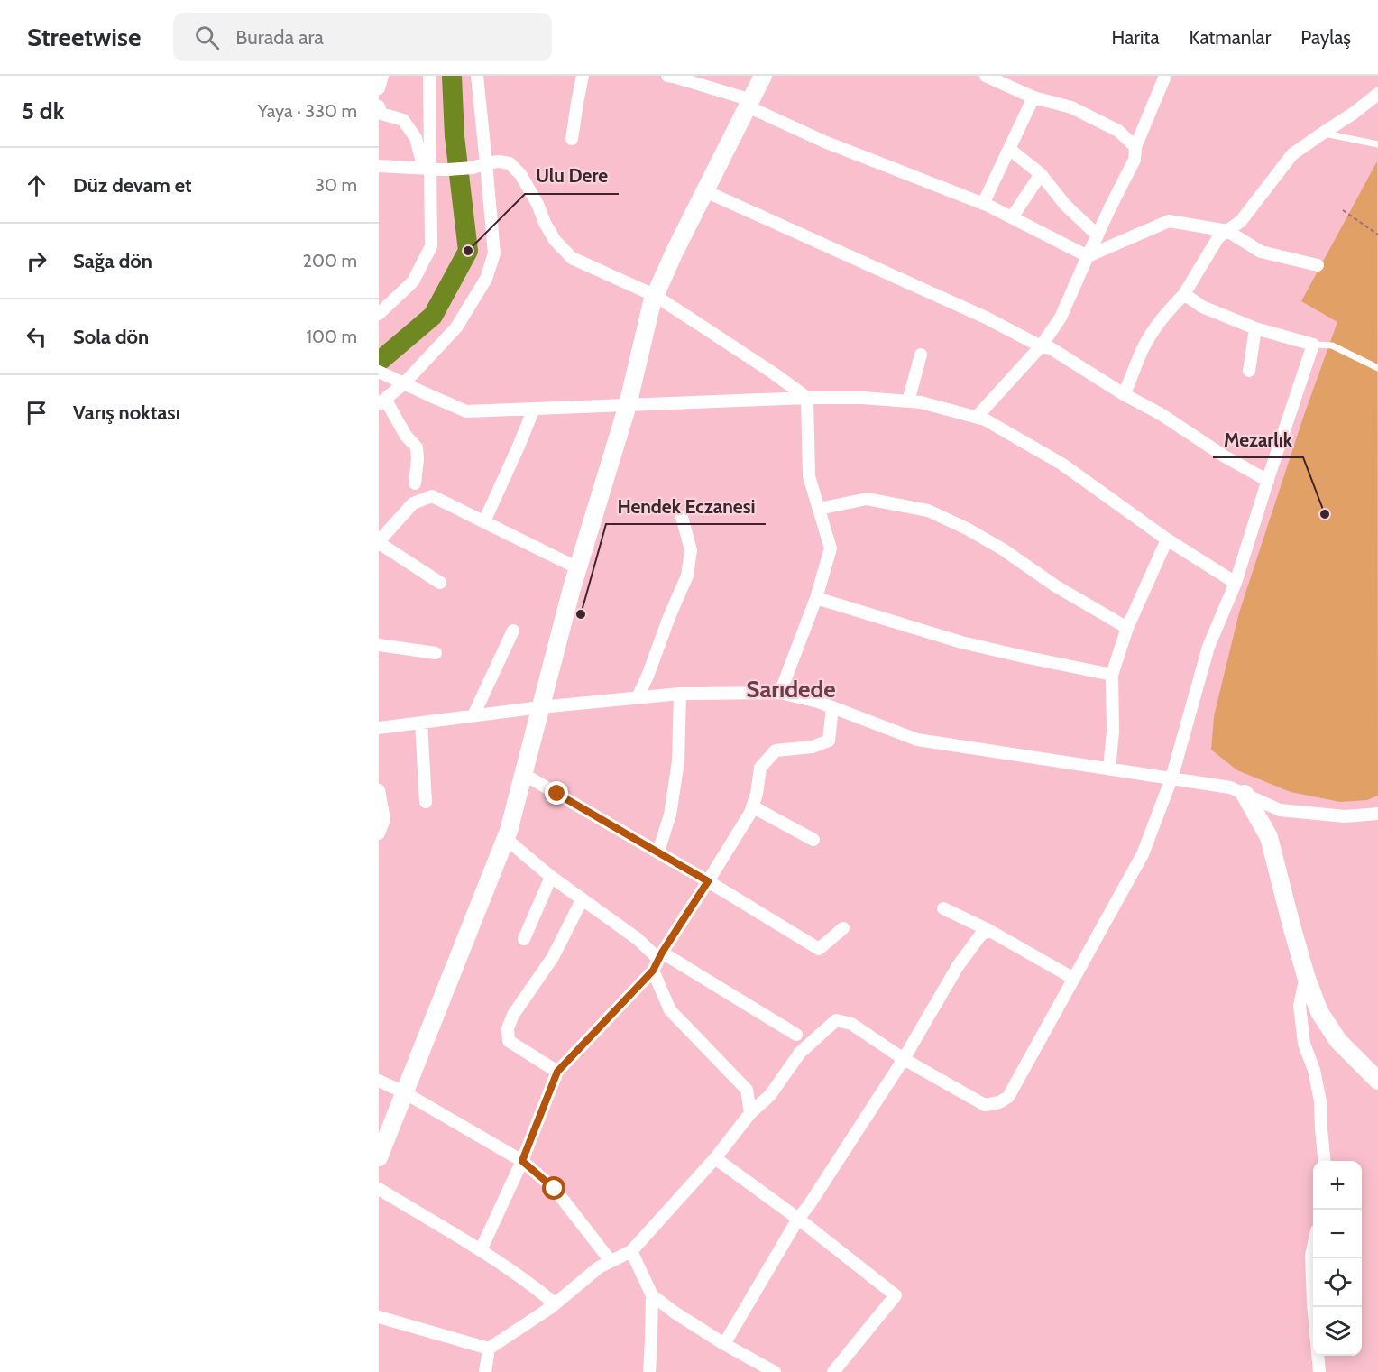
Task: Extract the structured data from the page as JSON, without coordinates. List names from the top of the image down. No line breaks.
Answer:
{"districts":["Sarıdede"],"places":["Ulu Dere","Mezarlık","Hendek Eczanesi"],"page":{"header":"Streetwise","search":"Burada ara","nav":["Harita","Katmanlar","Paylaş"],"heading":["5 dk","Yaya · 330 m"],"list":[["Düz devam et","30 m"],["Sağa dön","200 m"],["Sola dön","100 m"],"Varış noktası"],"map_buttons":["+","−"]}}
